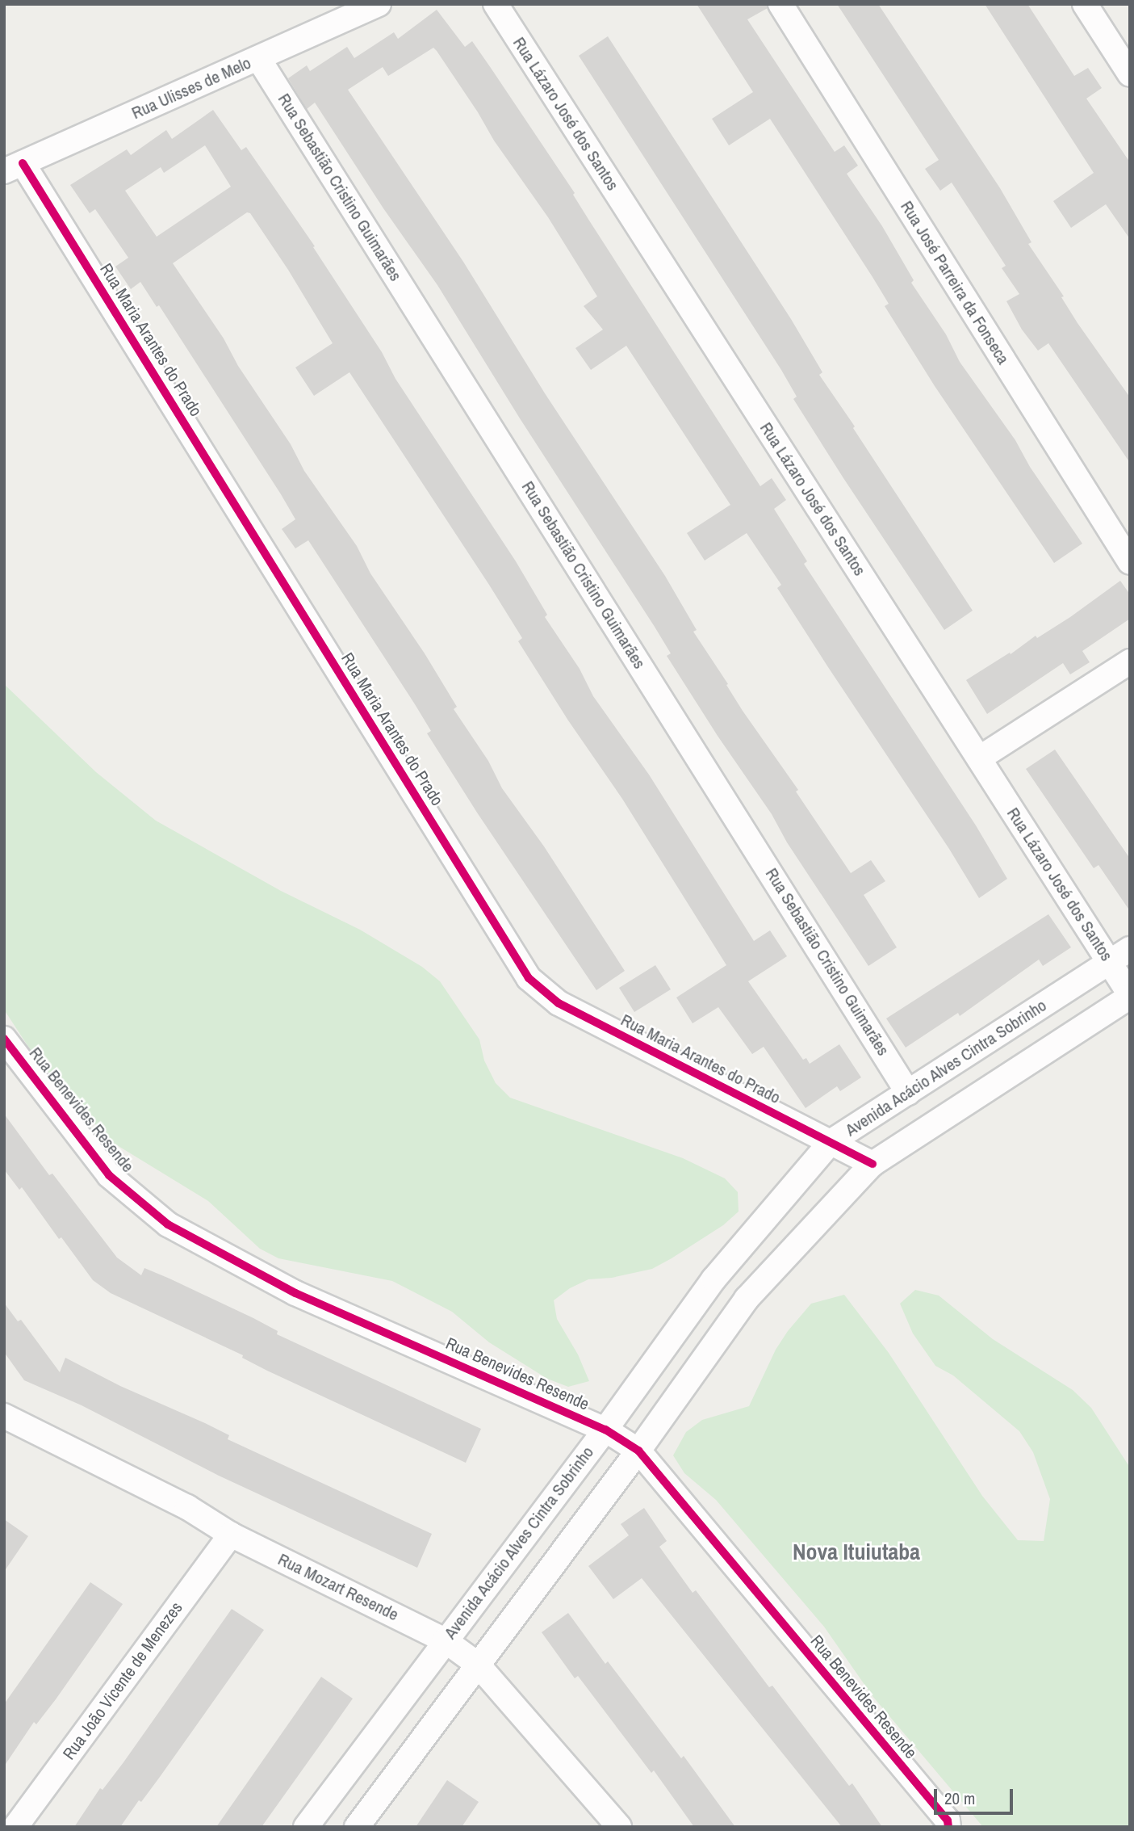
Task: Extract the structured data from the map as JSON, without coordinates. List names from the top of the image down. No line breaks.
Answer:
{"streets":{"street":["Rua Ulisses de Melo","Rua Lázaro José dos Santos","Rua Sebastião Cristino Guimarães","Rua José Parreira da Fonseca","Rua Maria Arantes do Prado","Avenida Acácio Alves Cintra Sobrinho","Rua Benevides Resende","Rua Mozart Resende","Rua João Vicente de Menezes"]},"crossings":[["Rua Ulisses de Melo","Rua Sebastião Cristino Guimarães"],["Rua Ulisses de Melo","Rua Maria Arantes do Prado"],["Rua Lázaro José dos Santos","Avenida Acácio Alves Cintra Sobrinho"],["Rua Sebastião Cristino Guimarães","Avenida Acácio Alves Cintra Sobrinho"],["Rua Maria Arantes do Prado","Avenida Acácio Alves Cintra Sobrinho"],["Avenida Acácio Alves Cintra Sobrinho","Rua Benevides Resende"],["Avenida Acácio Alves Cintra Sobrinho","Rua Mozart Resende"],["Rua Mozart Resende","Rua João Vicente de Menezes"]],"districts":["Nova Ituiutaba"],"scale_bar":"20 m"}
